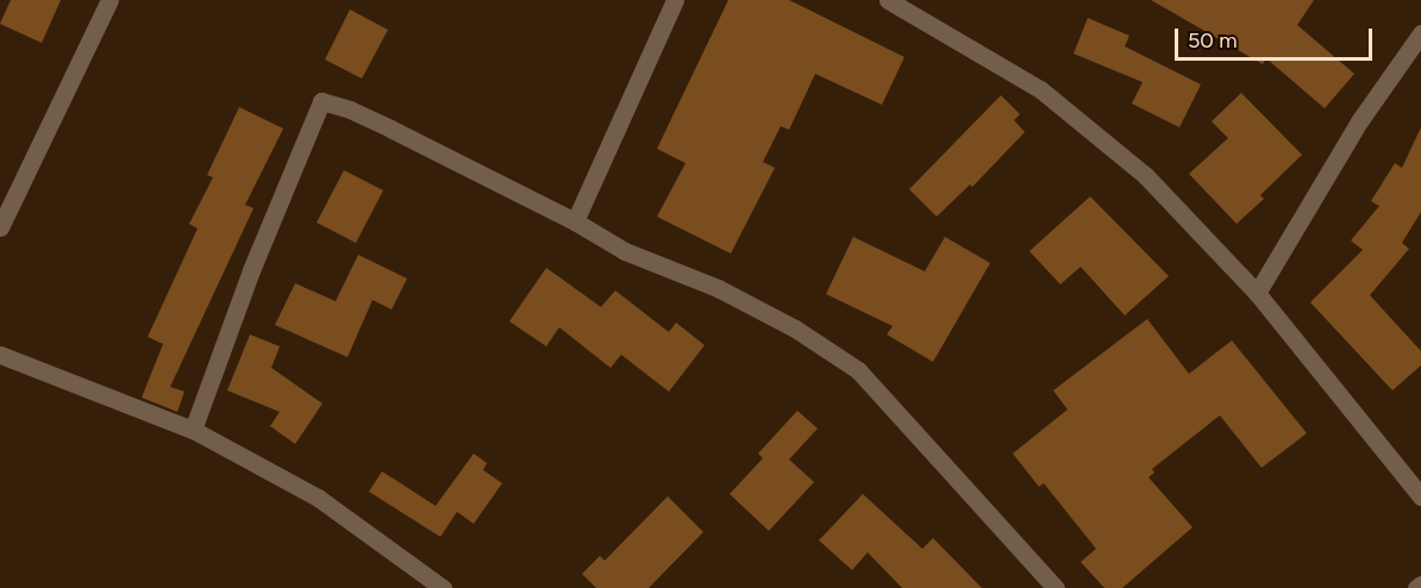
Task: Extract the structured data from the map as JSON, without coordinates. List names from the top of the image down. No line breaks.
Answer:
{"scale_bar":"50 m"}
